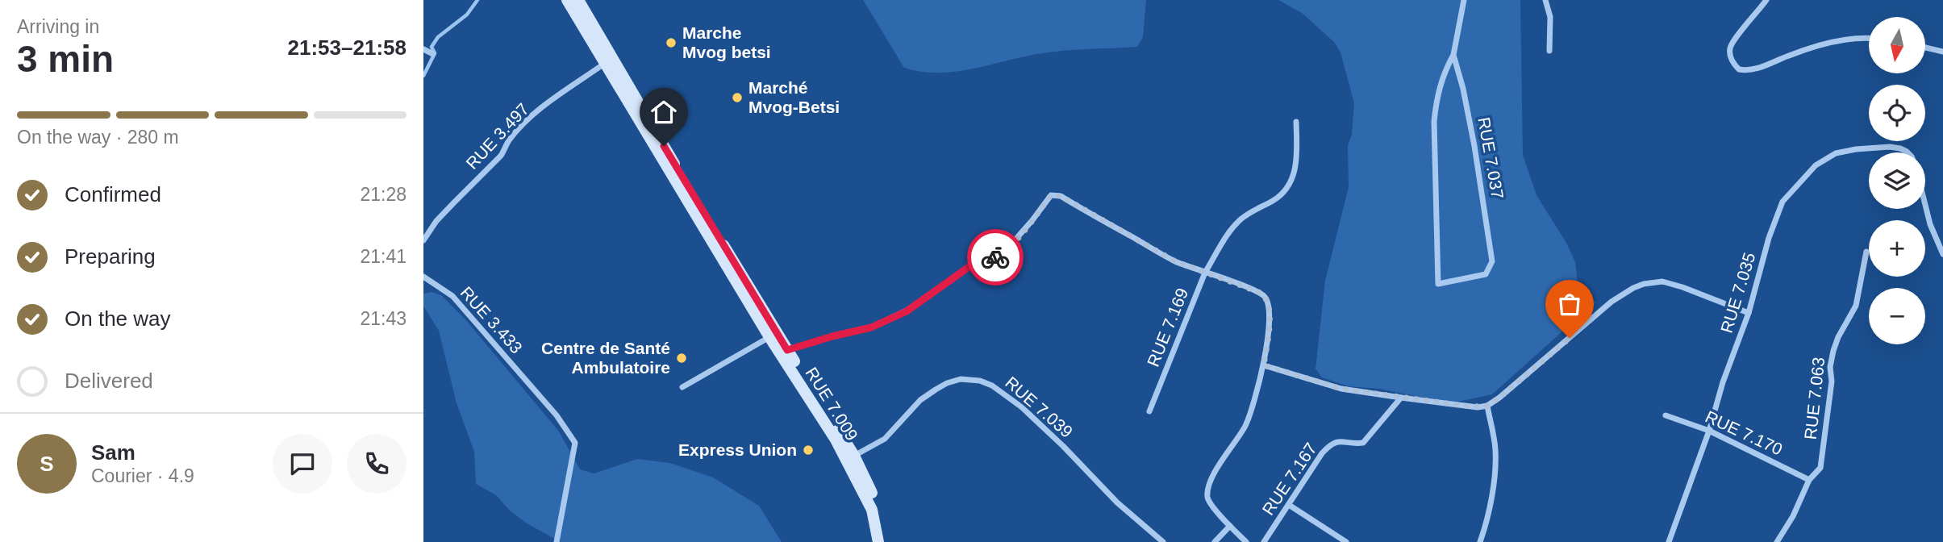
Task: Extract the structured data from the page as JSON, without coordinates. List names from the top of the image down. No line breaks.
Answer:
{"streets":{"main road":["RUE 7.009"],"street":["RUE 3.497","RUE 7.037","RUE 7.035","RUE 3.433","RUE 7.169","RUE 7.063","RUE 7.039","RUE 7.170","RUE 7.167"]},"crossings":[["RUE 3.497","RUE 7.009"],["RUE 7.035","RUE 7.170"],["RUE 7.063","RUE 7.170"],["RUE 7.009","RUE 7.039"]],"places":["Marche Mvog betsi","Marché Mvog-Betsi","Centre de Santé Ambulatoire","Express Union"],"north":"bottom","page":{"heading":["3 min","Arriving in","21:53–21:58"],"panel":["Sam","Courier · 4.9"],"map_buttons":["+","−"],"bar":"On the way · 280 m","list":[["Confirmed","21:28"],["Preparing","21:41"],["On the way","21:43"],"Delivered"],"round":"S"}}
